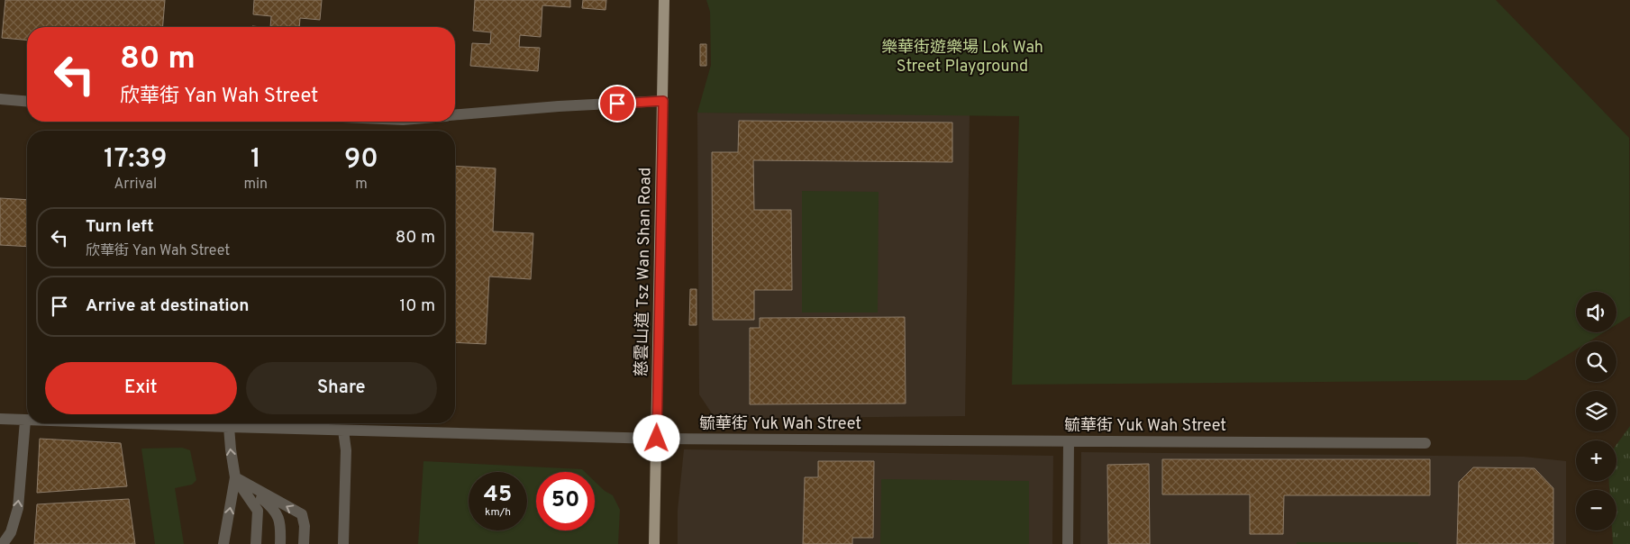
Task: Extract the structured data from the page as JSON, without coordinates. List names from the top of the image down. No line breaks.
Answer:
{"streets":{"main road":["慈雲山道 Tsz Wan Shan Road"],"street":["毓華街 Yuk Wah Street"]},"crossings":[["慈雲山道 Tsz Wan Shan Road","毓華街 Yuk Wah Street"]],"parks":["樂華街遊樂場 Lok Wah Street Playground"],"page":{"turn":["80 m","欣華街 Yan Wah Street"],"eta":["17:39","Arrival","1","min","90","m"],"list":[{"name":"Turn left","note":"欣華街 Yan Wah Street","value":"80 m"},{"name":"Arrive at destination","value":"10 m"}],"map_buttons":["+","−"],"buttons":["Exit","Share"],"speed":"45 km/h","limit":"50"}}
